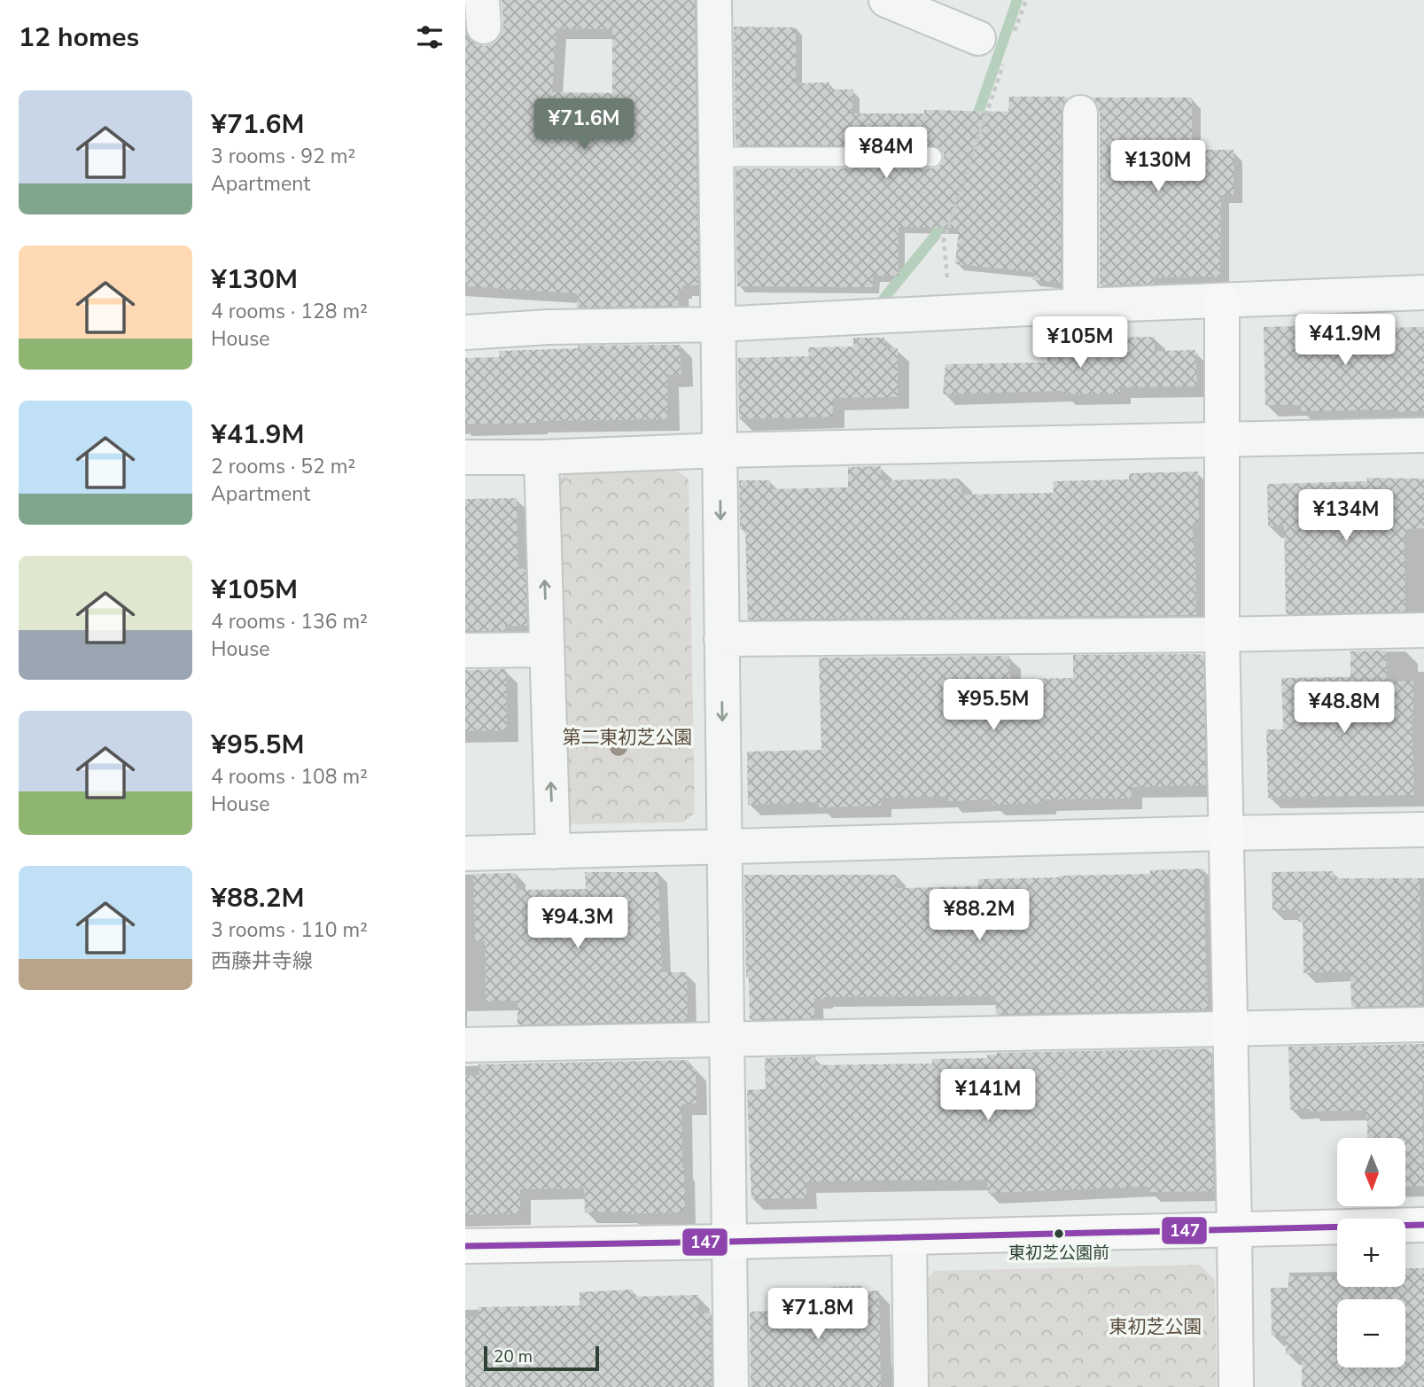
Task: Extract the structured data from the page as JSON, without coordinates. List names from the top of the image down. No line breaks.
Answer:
{"parks":["第二東初芝公園","東初芝公園"],"places":["東初芝公園前"],"lines":["transit line 147"],"scale_bar":"20 m","north":"bottom","page":{"heading":"12 homes","list":[{"name":"¥71.6M","note":"3 rooms · 92 m² · Apartment"},{"name":"¥130M","note":"4 rooms · 128 m² · House"},{"name":"¥41.9M","note":"2 rooms · 52 m² · Apartment"},{"name":"¥105M","note":"4 rooms · 136 m² · House"},{"name":"¥95.5M","note":"4 rooms · 108 m² · House"},{"name":"¥88.2M","note":"3 rooms · 110 m² · 西藤井寺線"}],"price":["¥71.6M","¥84M","¥130M","¥41.9M","¥105M","¥134M","¥95.5M","¥48.8M","¥88.2M","¥94.3M","¥141M","¥71.8M"],"map_buttons":["+","−"],"scale":"20 m"}}
